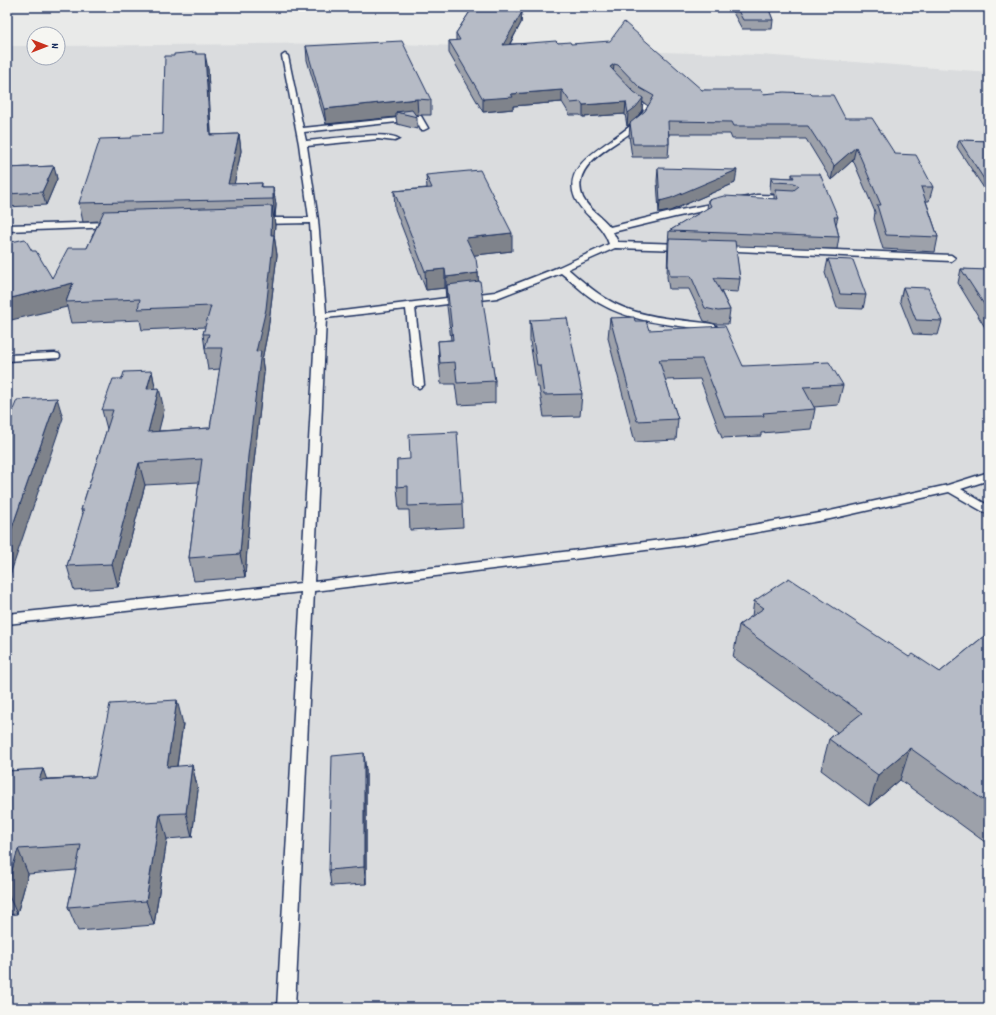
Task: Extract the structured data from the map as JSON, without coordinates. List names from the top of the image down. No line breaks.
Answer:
{"north":"right"}
